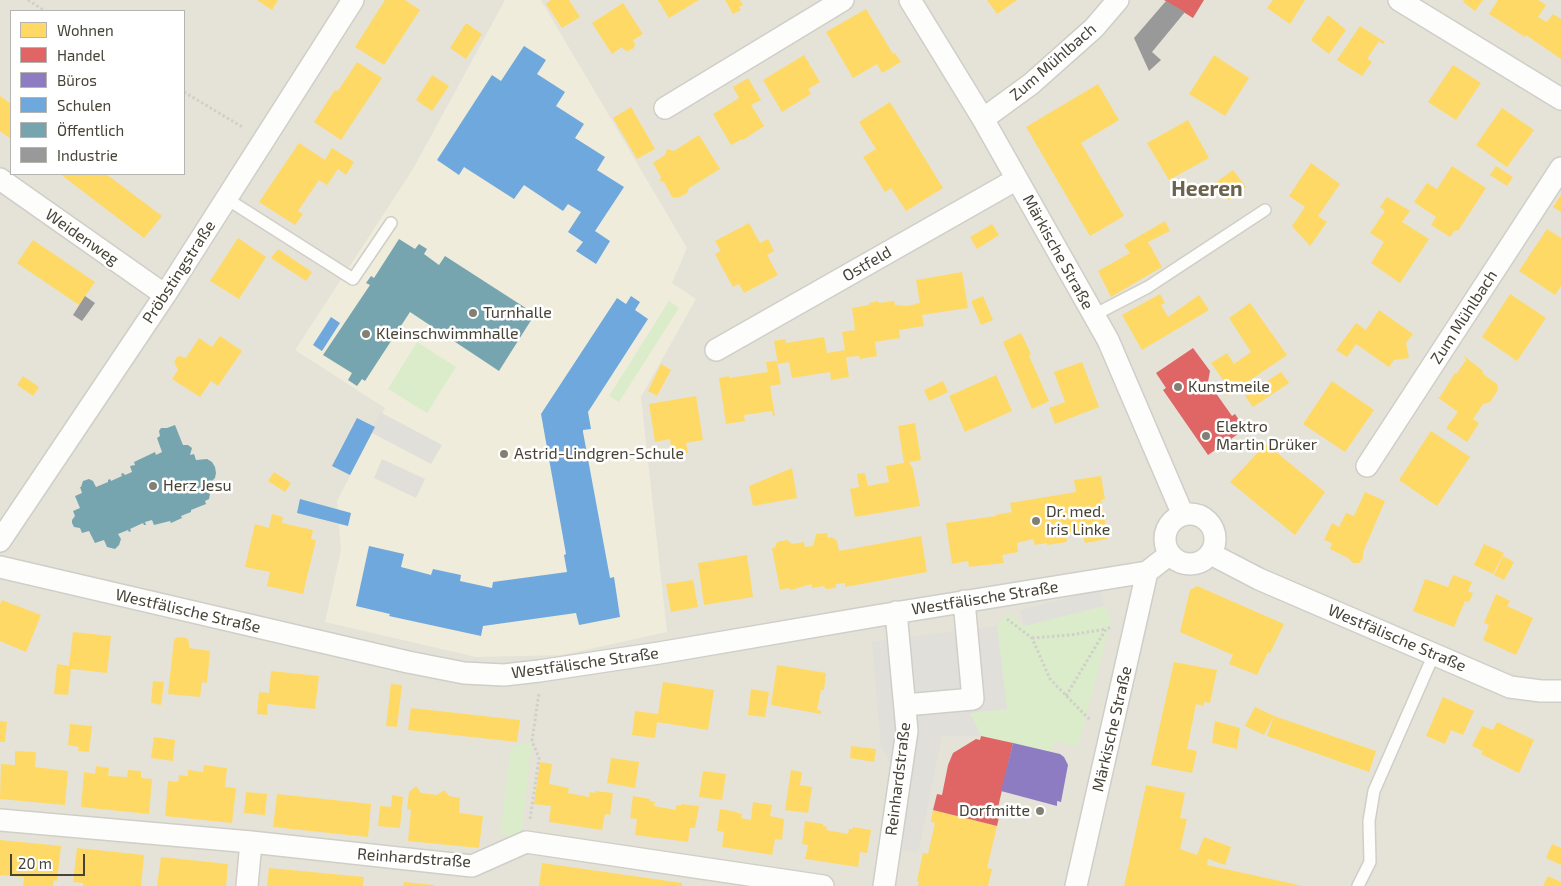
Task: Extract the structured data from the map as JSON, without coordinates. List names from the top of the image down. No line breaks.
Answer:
{"streets":{"street":["Zum Mühlbach","Weidenweg","Märkische Straße","Ostfeld","Pröbstingstraße","Westfälische Straße","Reinhardstraße"]},"crossings":[["Zum Mühlbach","Märkische Straße"],["Weidenweg","Pröbstingstraße"],["Märkische Straße","Ostfeld"],["Märkische Straße","Westfälische Straße"],["Westfälische Straße","Reinhardstraße"]],"districts":["Heeren"],"places":["Turnhalle","Kleinschwimmhalle","Kunstmeile","Elektro Martin Drüker","Astrid-Lindgren-Schule","Herz Jesu","Dr. med. Iris Linke","Dorfmitte"],"legend":["Wohnen","Handel","Büros","Schulen","Öffentlich","Industrie"],"scale_bar":"20 m"}
